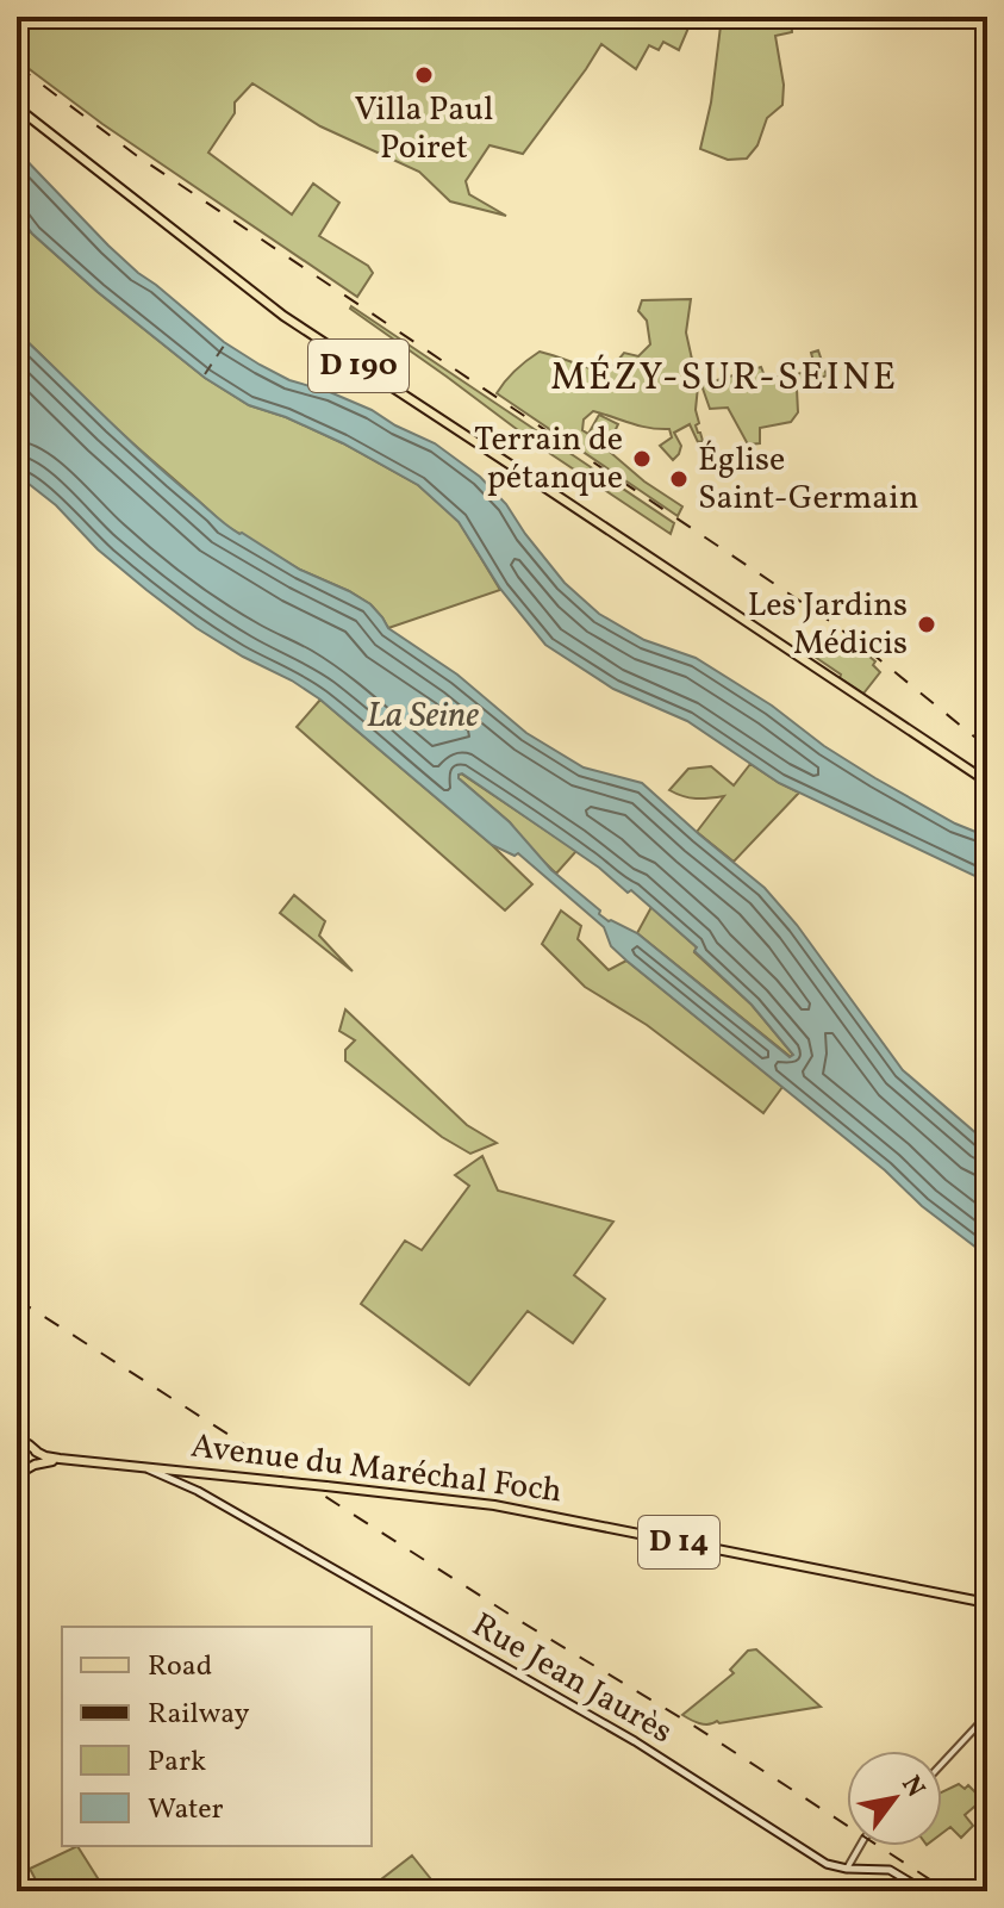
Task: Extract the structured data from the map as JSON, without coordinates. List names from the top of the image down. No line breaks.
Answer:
{"streets":{"main road":["D 190","Avenue du Maréchal Foch","D 14","Rue Jean Jaurès"]},"crossings":[["Avenue du Maréchal Foch","Rue Jean Jaurès"]],"districts":["MÉZY-SUR-SEINE"],"water":["La Seine"],"places":["Villa Paul Poiret","Terrain de pétanque","Église Saint-Germain","Les Jardins Médicis"],"legend":["Road","Railway","Park","Water"],"north":"top right"}
